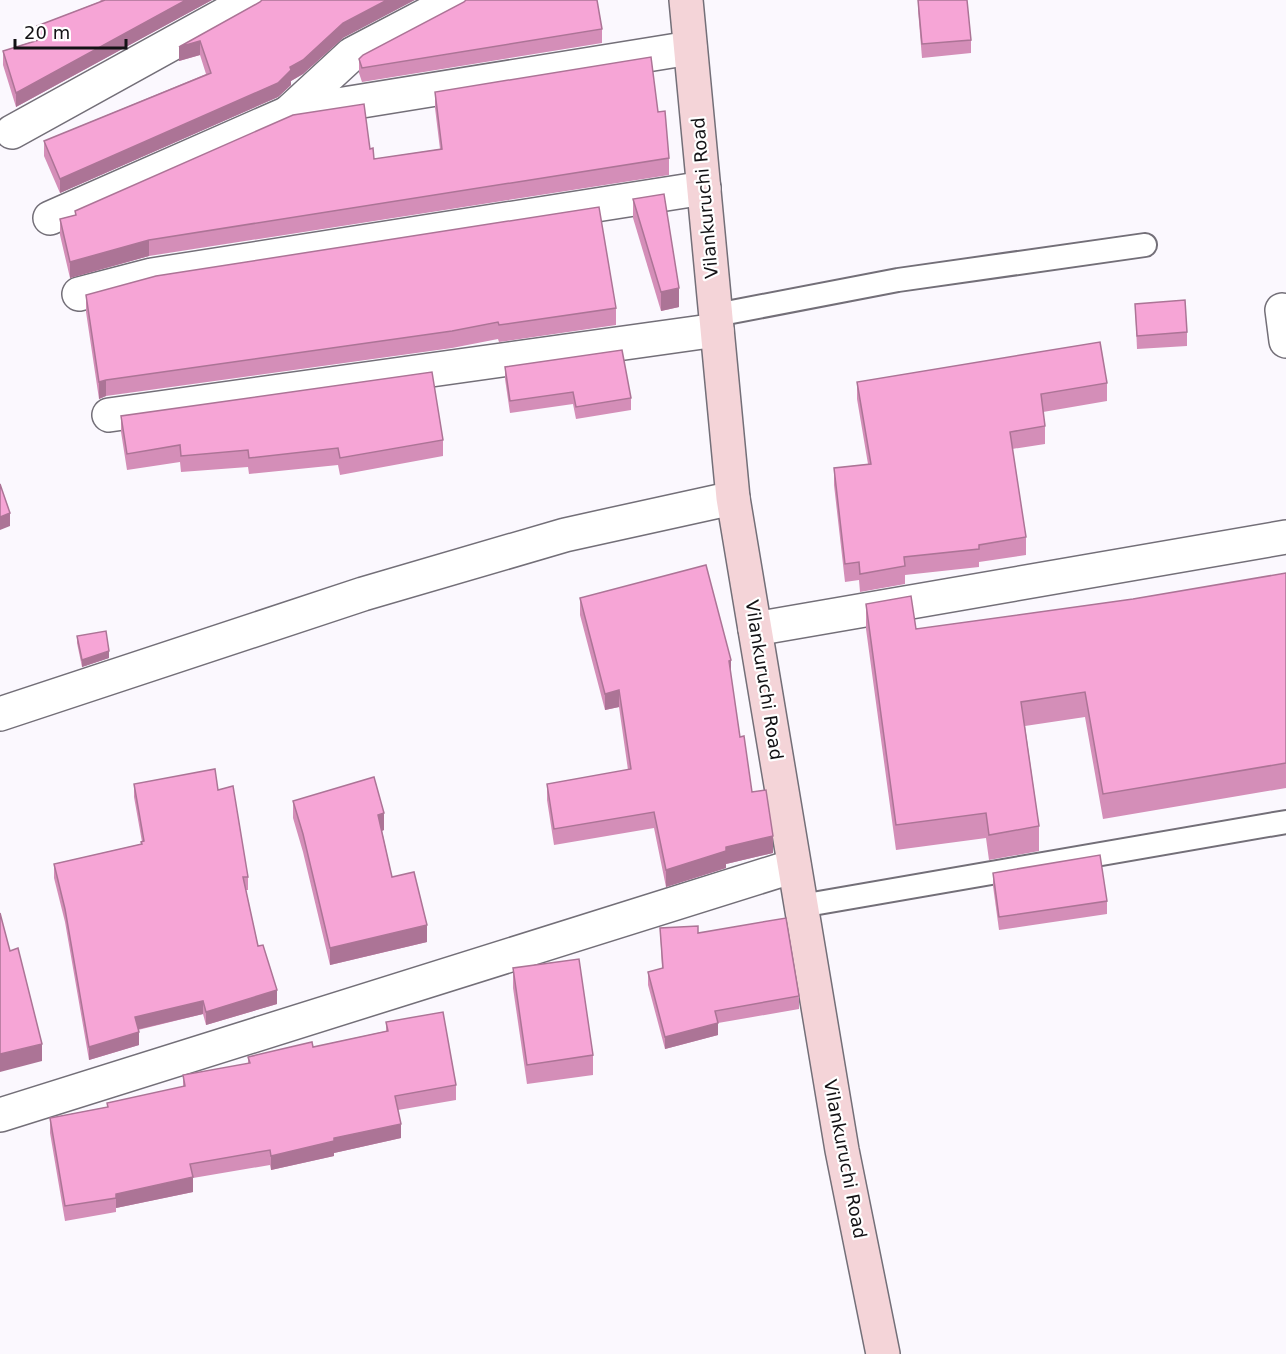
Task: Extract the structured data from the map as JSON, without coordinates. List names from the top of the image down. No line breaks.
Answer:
{"streets":{"main road":["Vilankuruchi Road"]},"scale_bar":"20 m"}
